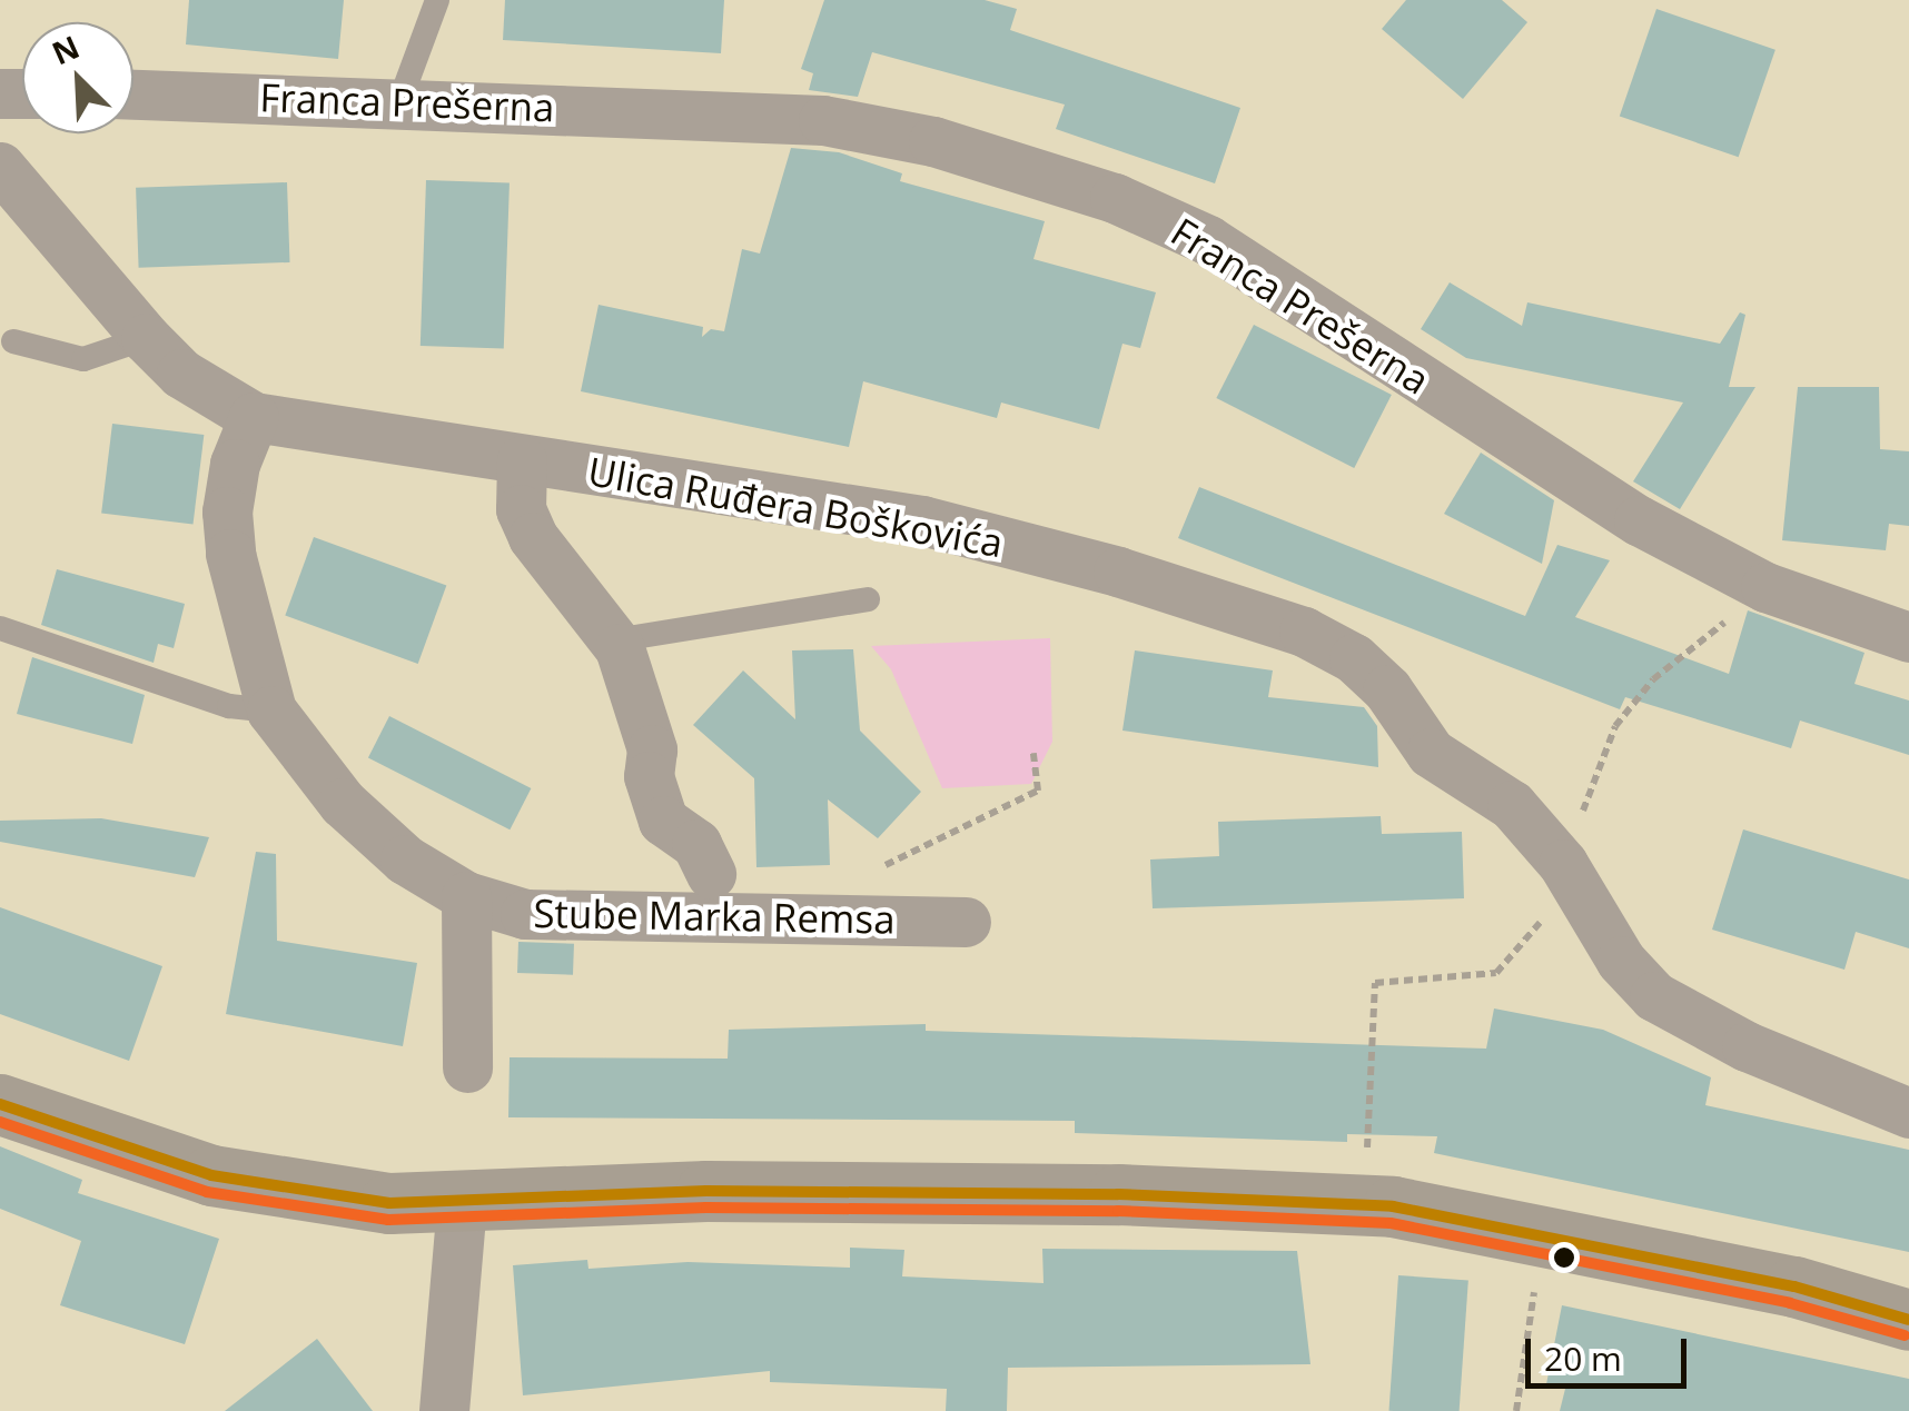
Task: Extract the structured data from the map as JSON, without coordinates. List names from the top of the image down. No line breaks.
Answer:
{"streets":{"street":["Franca Prešerna","Ulica Ruđera Boškovića","Stube Marka Remsa"]},"crossings":[["Ulica Ruđera Boškovića","Stube Marka Remsa"]],"scale_bar":"20 m","north":"top left"}
